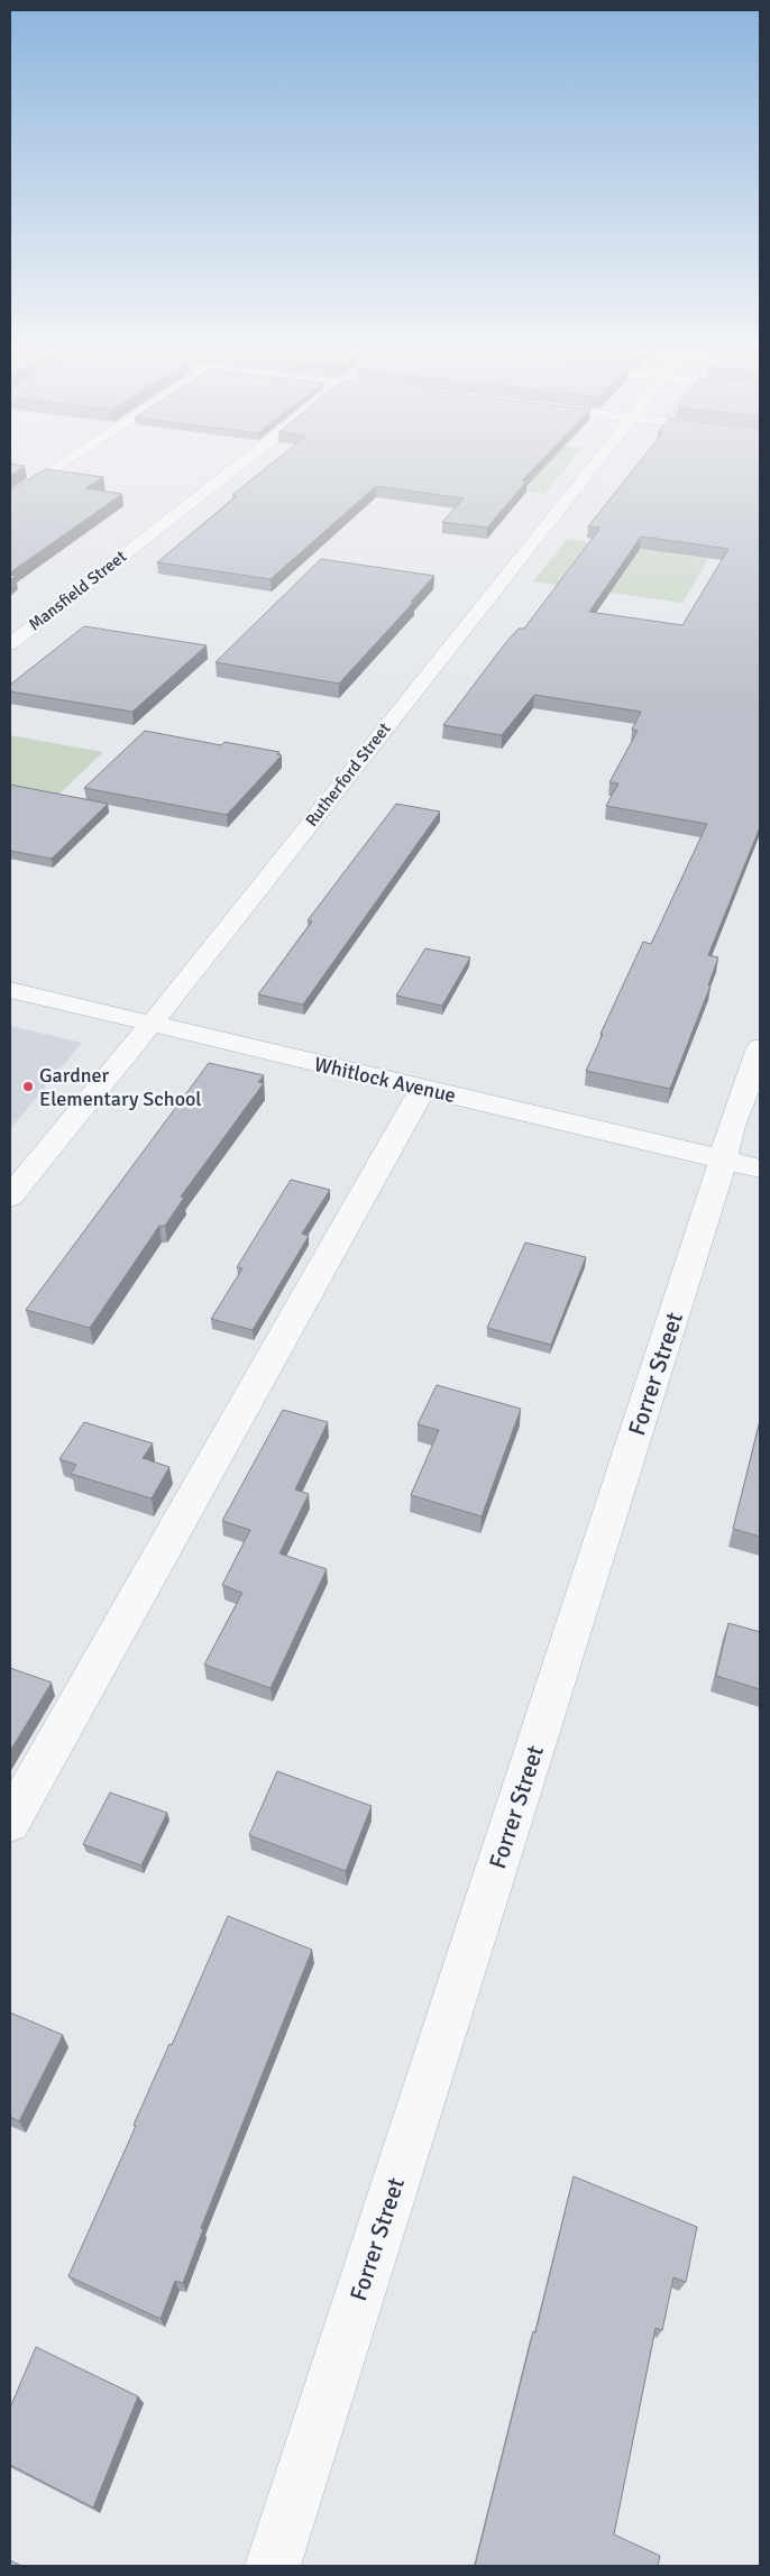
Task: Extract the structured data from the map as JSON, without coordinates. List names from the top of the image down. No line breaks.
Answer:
{"streets":{"street":["Mansfield Street","Rutherford Street","Whitlock Avenue","Forrer Street"]},"crossings":[["Rutherford Street","Whitlock Avenue"],["Whitlock Avenue","Forrer Street"]],"places":["Gardner Elementary School"]}
